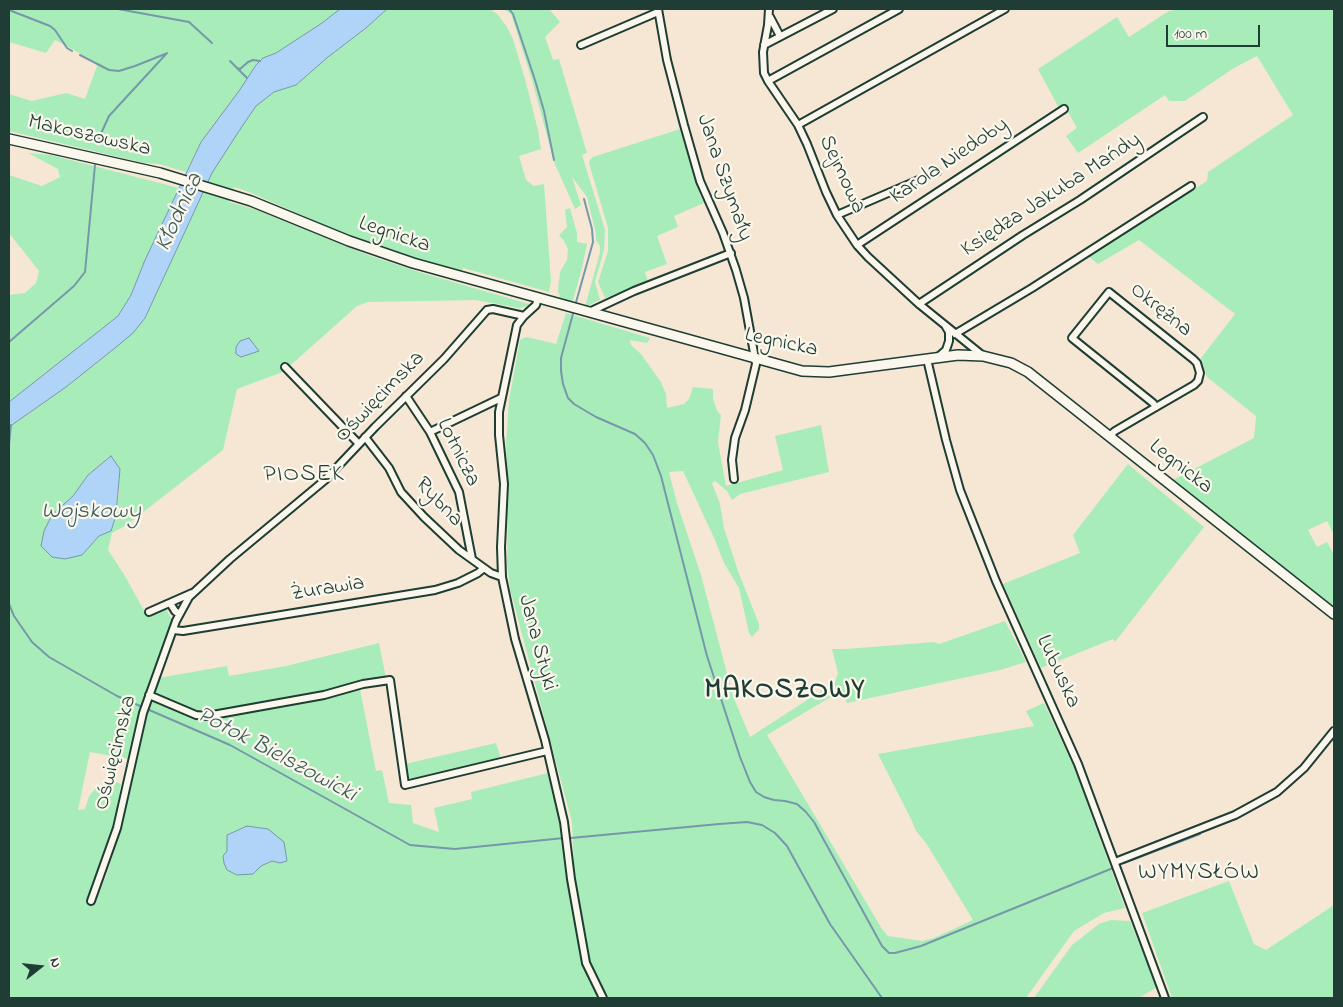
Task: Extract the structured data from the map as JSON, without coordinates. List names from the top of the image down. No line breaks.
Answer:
{"streets":{"main road":["Makoszowska","Legnicka"],"street":["Karola Niedoby","Sejmowa","Jana Szymały","Księdza Jakuba Mańdy","Okrężna","Oświęcimska","Lotnicza","Rybna","Żurawia","Jana Styki","Lubuska"]},"crossings":[["Makoszowska","Legnicka"],["Karola Niedoby","Sejmowa"],["Sejmowa","Księdza Jakuba Mańdy"],["Sejmowa","Legnicka"],["Jana Szymały","Legnicka"],["Legnicka","Okrężna"],["Legnicka","Jana Styki"],["Legnicka","Lubuska"],["Oświęcimska","Lotnicza"],["Oświęcimska","Rybna"],["Oświęcimska","Żurawia"],["Oświęcimska","Jana Styki"],["Lotnicza","Rybna"],["Rybna","Żurawia"],["Rybna","Jana Styki"]],"districts":["PIOSEK","MAKOSZOWY","WYMYSŁÓW"],"water":["Kłodnica","Wojskowy","Potok Bielszowicki"],"scale_bar":"100 m","north":"right"}
